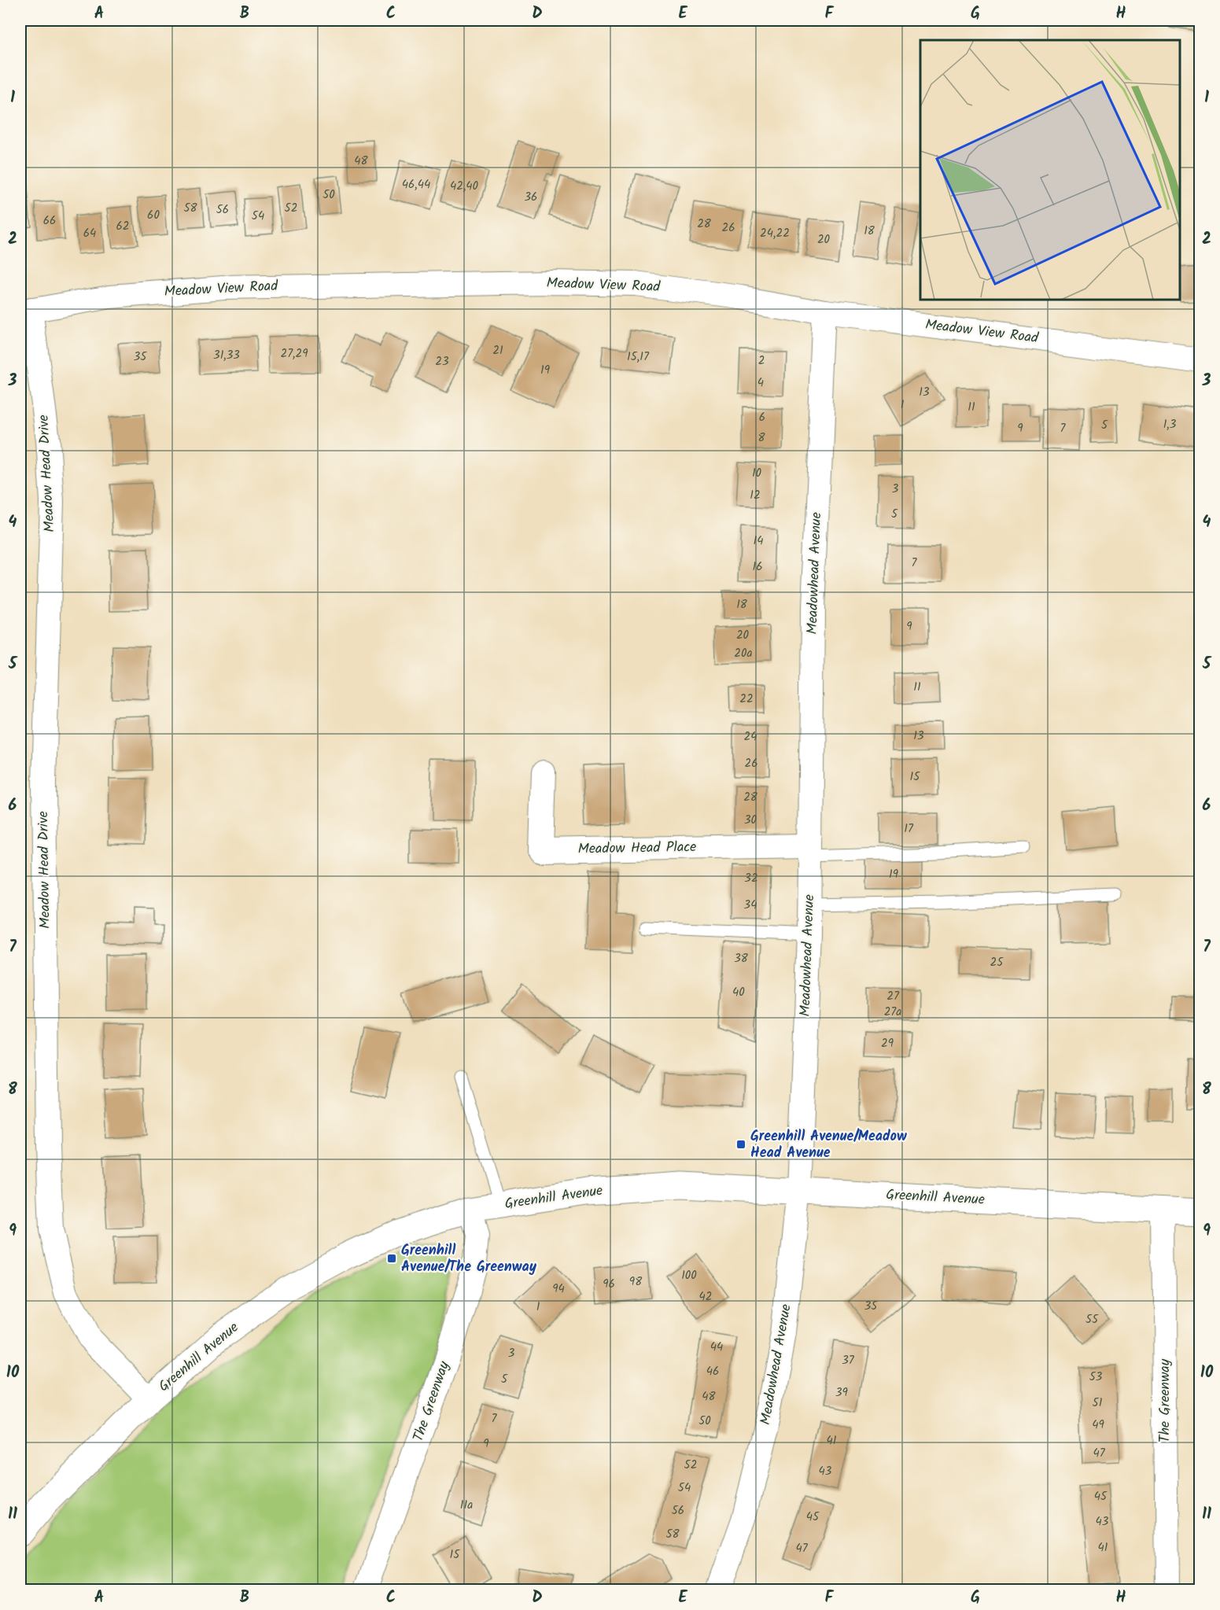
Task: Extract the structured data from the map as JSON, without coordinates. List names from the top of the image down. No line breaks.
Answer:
{"streets":{"street":["Meadow View Road","Meadow Head Drive","Meadowhead Avenue","Meadow Head Place","Greenhill Avenue","The Greenway"]},"crossings":[["Meadow View Road","Meadow Head Drive"],["Meadow View Road","Meadowhead Avenue"],["Meadow Head Drive","Greenhill Avenue"],["Meadowhead Avenue","Meadow Head Place"],["Meadowhead Avenue","Greenhill Avenue"],["Greenhill Avenue","The Greenway"]],"places":{"transit":["Greenhill Avenue/Meadow Head Avenue","Greenhill Avenue/The Greenway"]},"house_numbers":["48","46,44","42,40","50","36","58","52","56","60","54","66","28","62","26","18","64","24,22","20","21","27,29","31,33","35","15,17","2","23","19","4","13","1","11","6","1,3","5","9","7","8","10","3","12","5","14","7","16","18","9","20","20a","11","22","13","24","26","15","28","30","17","19","32","34","38","25","40","27","27a","29","100","98","96","94","42","35","1","55","44","3","37","46","53","5","39","48","51","7","50","49","41","9","47","52","43","54","45","11a","56","45","43","58","41","47","15"],"grid":{"columns":["A","B","C","D","E","F","G","H"],"rows":["1","2","3","4","5","6","7","8","9","10","11"]}}
